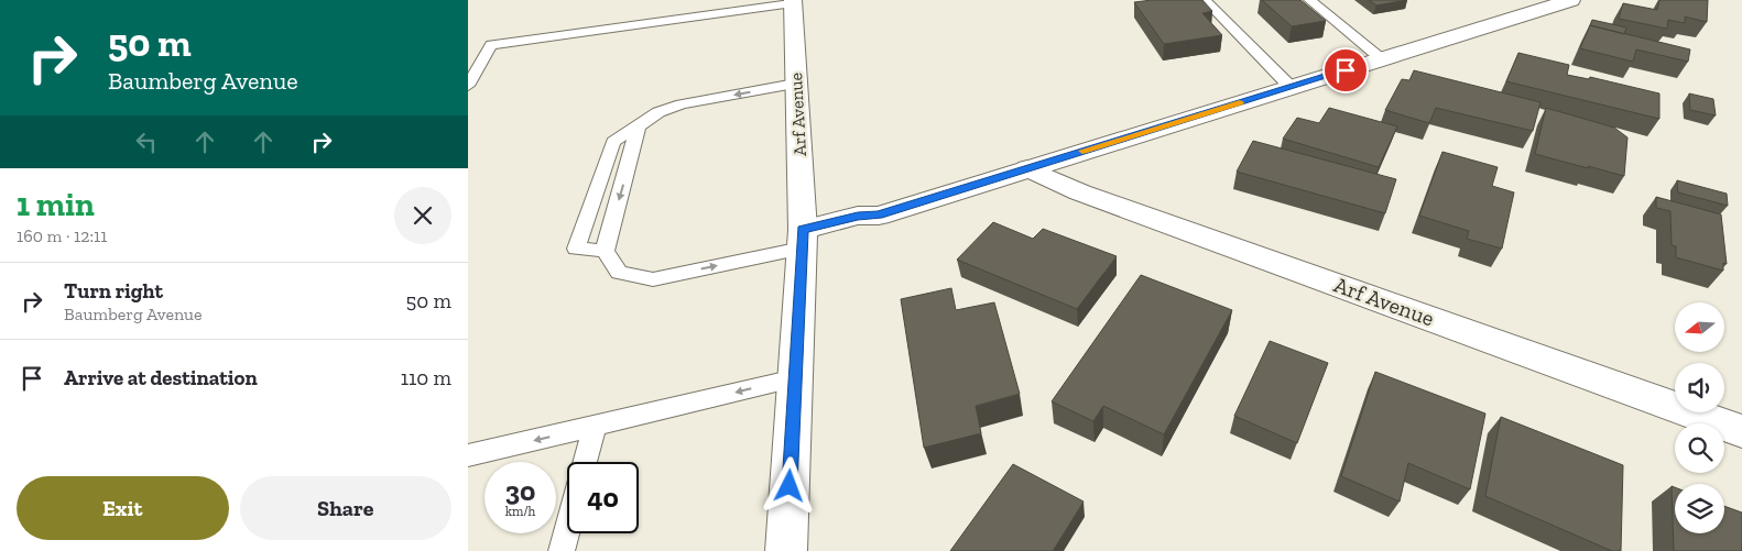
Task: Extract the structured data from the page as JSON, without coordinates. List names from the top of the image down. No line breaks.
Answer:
{"streets":{"street":["Arf Avenue"]},"north":"left","page":{"turn":["50 m","Baumberg Avenue"],"heading":["1 min","160 m · 12:11"],"list":[{"name":"Turn right","note":"Baumberg Avenue","value":"50 m"},{"name":"Arrive at destination","value":"110 m"}],"speed":"30 km/h","limit":"40","buttons":["Exit","Share"]}}
